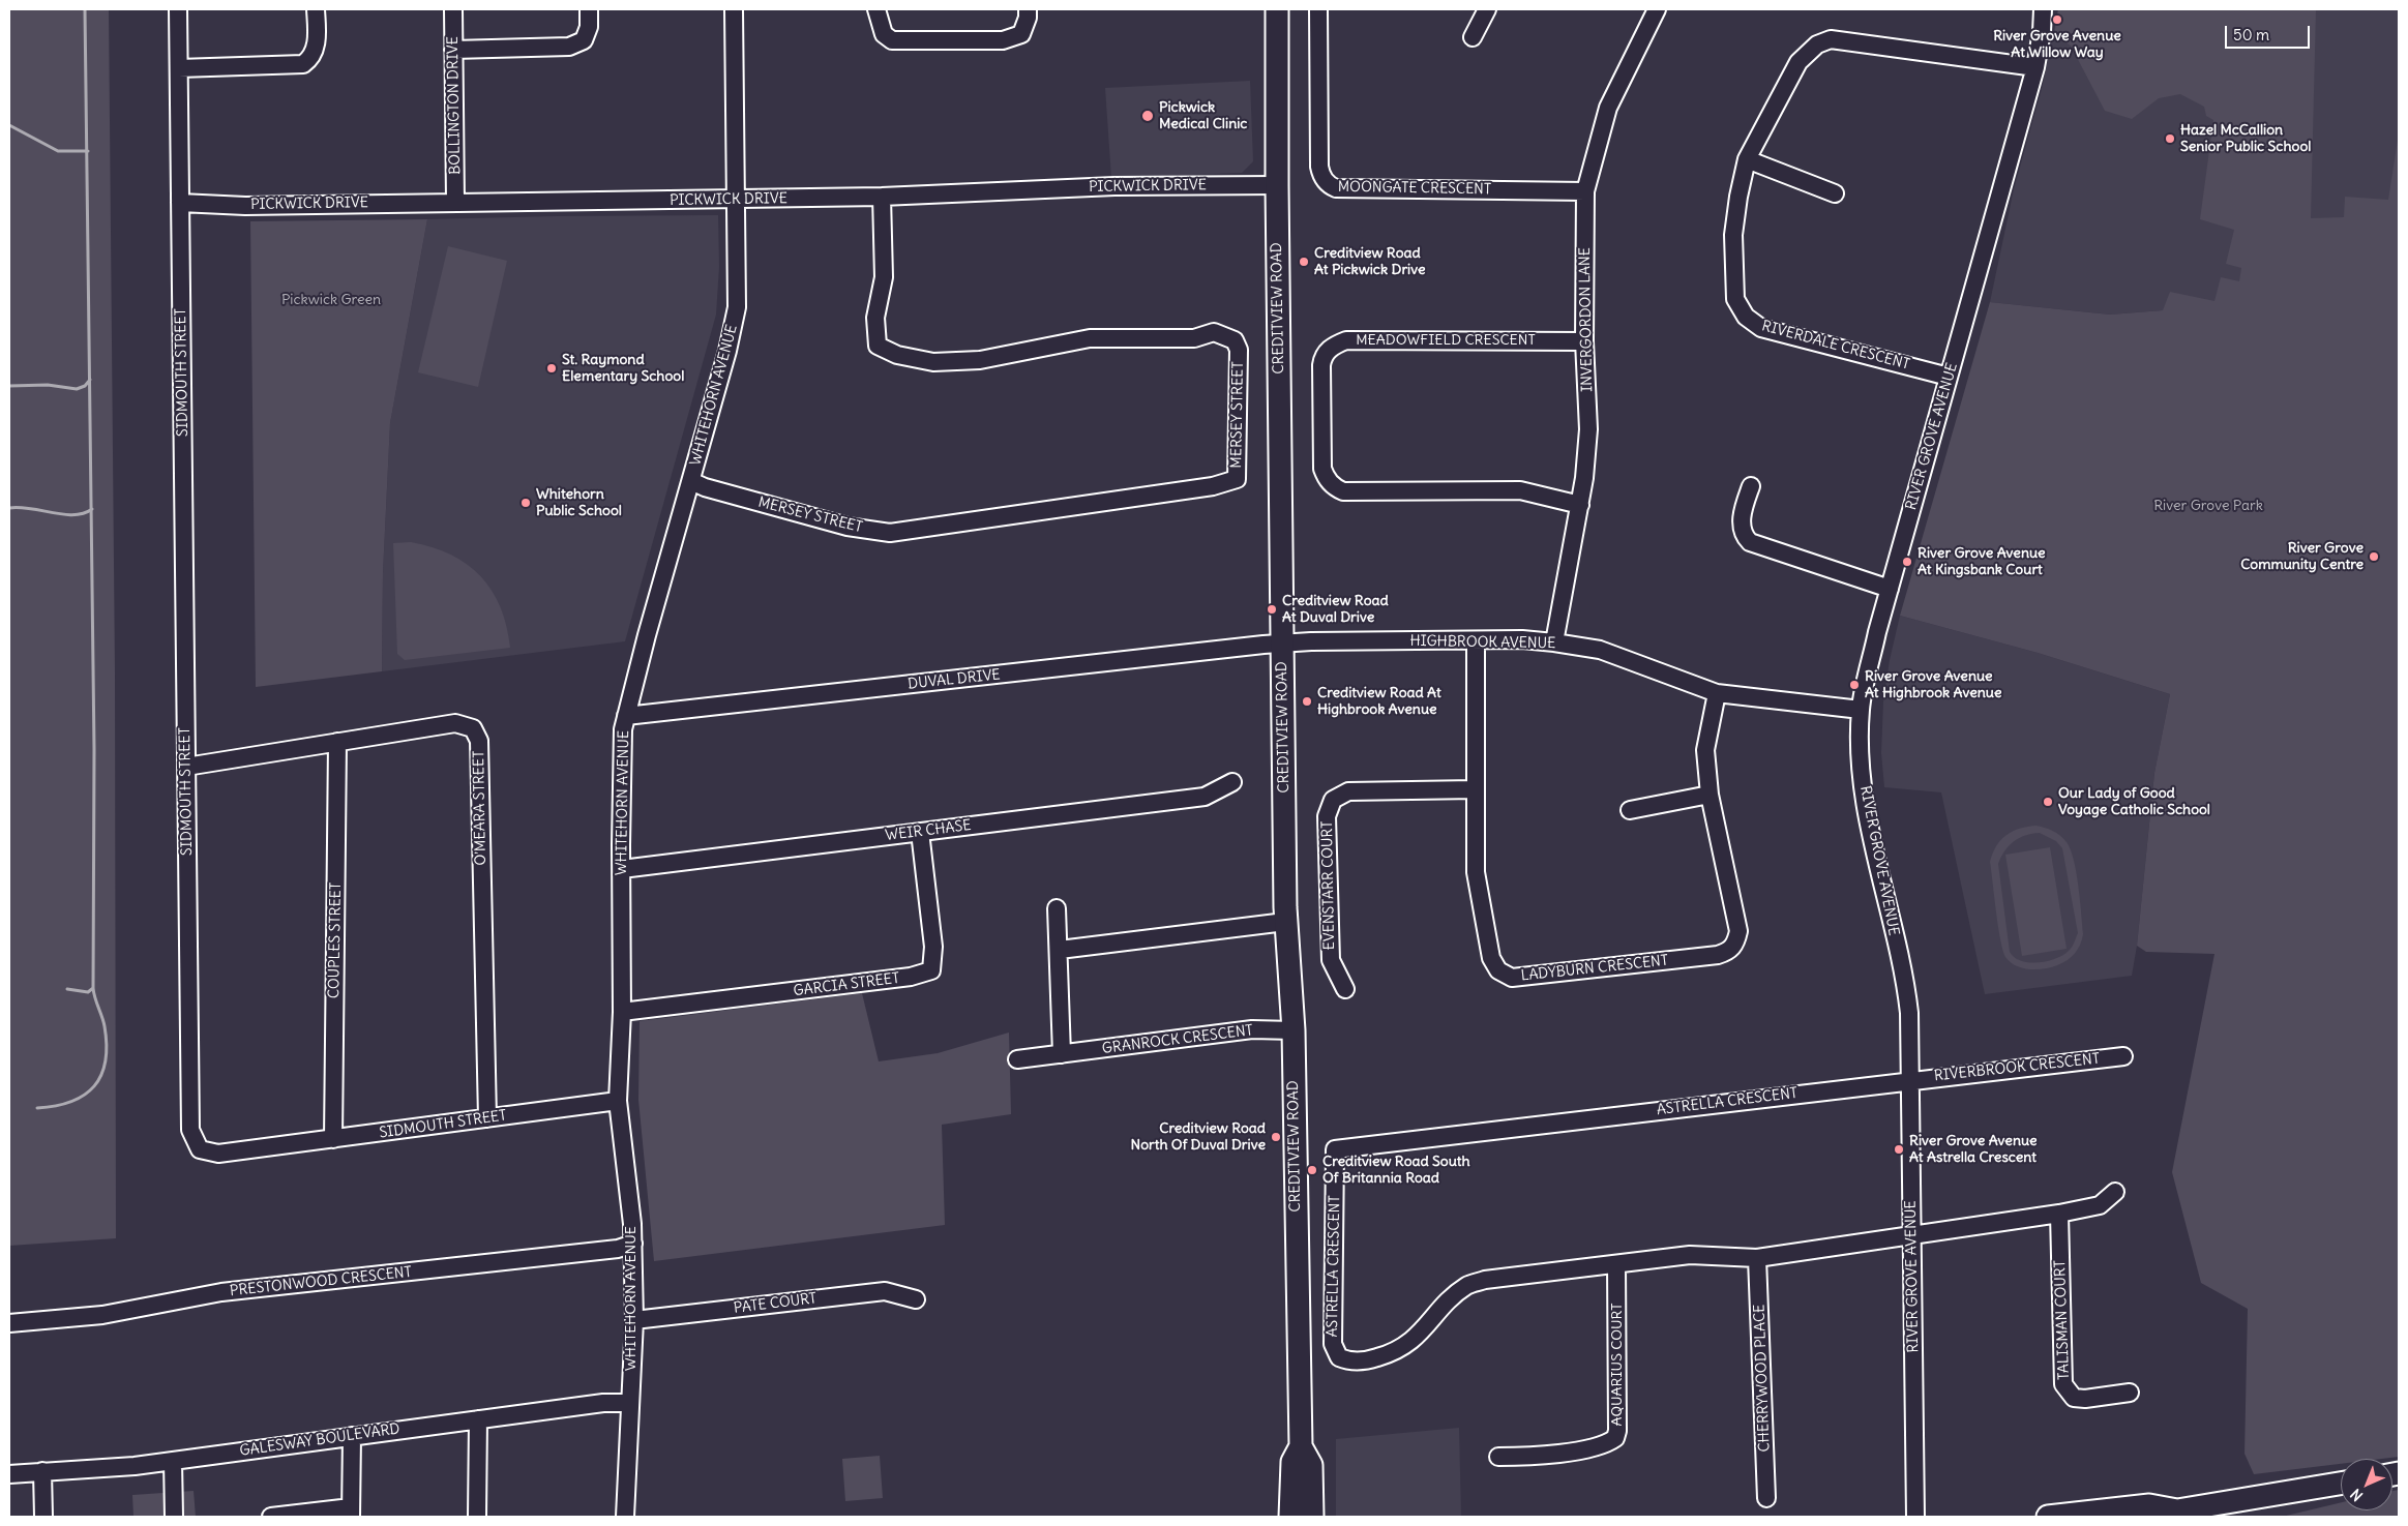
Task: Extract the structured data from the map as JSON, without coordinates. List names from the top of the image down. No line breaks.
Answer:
{"streets":{"main road":["CREDITVIEW ROAD"],"street":["BOLLINGTON DRIVE","PICKWICK DRIVE","MOONGATE CRESCENT","INVERGORDON LANE","MEADOWFIELD CRESCENT","RIVERDALE CRESCENT","SIDMOUTH STREET","WHITEHORN AVENUE","MERSEY STREET","RIVER GROVE AVENUE","HIGHBROOK AVENUE","DUVAL DRIVE","O'MEARA STREET","WEIR CHASE","EVENSTARR COURT","COUPLES STREET","LADYBURN CRESCENT","GARCIA STREET","GRANROCK CRESCENT","RIVERBROOK CRESCENT","ASTRELLA CRESCENT","PRESTONWOOD CRESCENT","PATE COURT","TALISMAN COURT","AQUARIUS COURT","CHERRYWOOD PLACE","GALESWAY BOULEVARD"]},"crossings":[["BOLLINGTON DRIVE","PICKWICK DRIVE"],["PICKWICK DRIVE","CREDITVIEW ROAD"],["PICKWICK DRIVE","SIDMOUTH STREET"],["PICKWICK DRIVE","WHITEHORN AVENUE"],["PICKWICK DRIVE","MERSEY STREET"],["MOONGATE CRESCENT","INVERGORDON LANE"],["CREDITVIEW ROAD","HIGHBROOK AVENUE"],["CREDITVIEW ROAD","DUVAL DRIVE"],["CREDITVIEW ROAD","GRANROCK CRESCENT"],["INVERGORDON LANE","MEADOWFIELD CRESCENT"],["INVERGORDON LANE","HIGHBROOK AVENUE"],["RIVERDALE CRESCENT","RIVER GROVE AVENUE"],["SIDMOUTH STREET","WHITEHORN AVENUE"],["SIDMOUTH STREET","O'MEARA STREET"],["SIDMOUTH STREET","COUPLES STREET"],["WHITEHORN AVENUE","MERSEY STREET"],["WHITEHORN AVENUE","DUVAL DRIVE"],["WHITEHORN AVENUE","WEIR CHASE"],["WHITEHORN AVENUE","GARCIA STREET"],["WHITEHORN AVENUE","PRESTONWOOD CRESCENT"],["WHITEHORN AVENUE","PATE COURT"],["WHITEHORN AVENUE","GALESWAY BOULEVARD"],["RIVER GROVE AVENUE","HIGHBROOK AVENUE"],["RIVER GROVE AVENUE","RIVERBROOK CRESCENT"],["RIVER GROVE AVENUE","ASTRELLA CRESCENT"],["HIGHBROOK AVENUE","DUVAL DRIVE"],["HIGHBROOK AVENUE","LADYBURN CRESCENT"],["O'MEARA STREET","COUPLES STREET"],["WEIR CHASE","GARCIA STREET"],["EVENSTARR COURT","LADYBURN CRESCENT"],["RIVERBROOK CRESCENT","ASTRELLA CRESCENT"],["ASTRELLA CRESCENT","AQUARIUS COURT"],["ASTRELLA CRESCENT","CHERRYWOOD PLACE"]],"parks":["Pickwick Green","River Grove Park"],"places":["River Grove Avenue At Willow Way","Pickwick Medical Clinic","Hazel McCallion Senior Public School","Creditview Road At Pickwick Drive","St. Raymond Elementary School","Whitehorn Public School","River Grove Community Centre","River Grove Avenue At Kingsbank Court","Creditview Road At Duval Drive","River Grove Avenue At Highbrook Avenue","Creditview Road At Highbrook Avenue","Our Lady of Good Voyage Catholic School","Creditview Road North Of Duval Drive","River Grove Avenue At Astrella Crescent","Creditview Road South Of Britannia Road"],"scale_bar":"50 m","north":"bottom left"}
